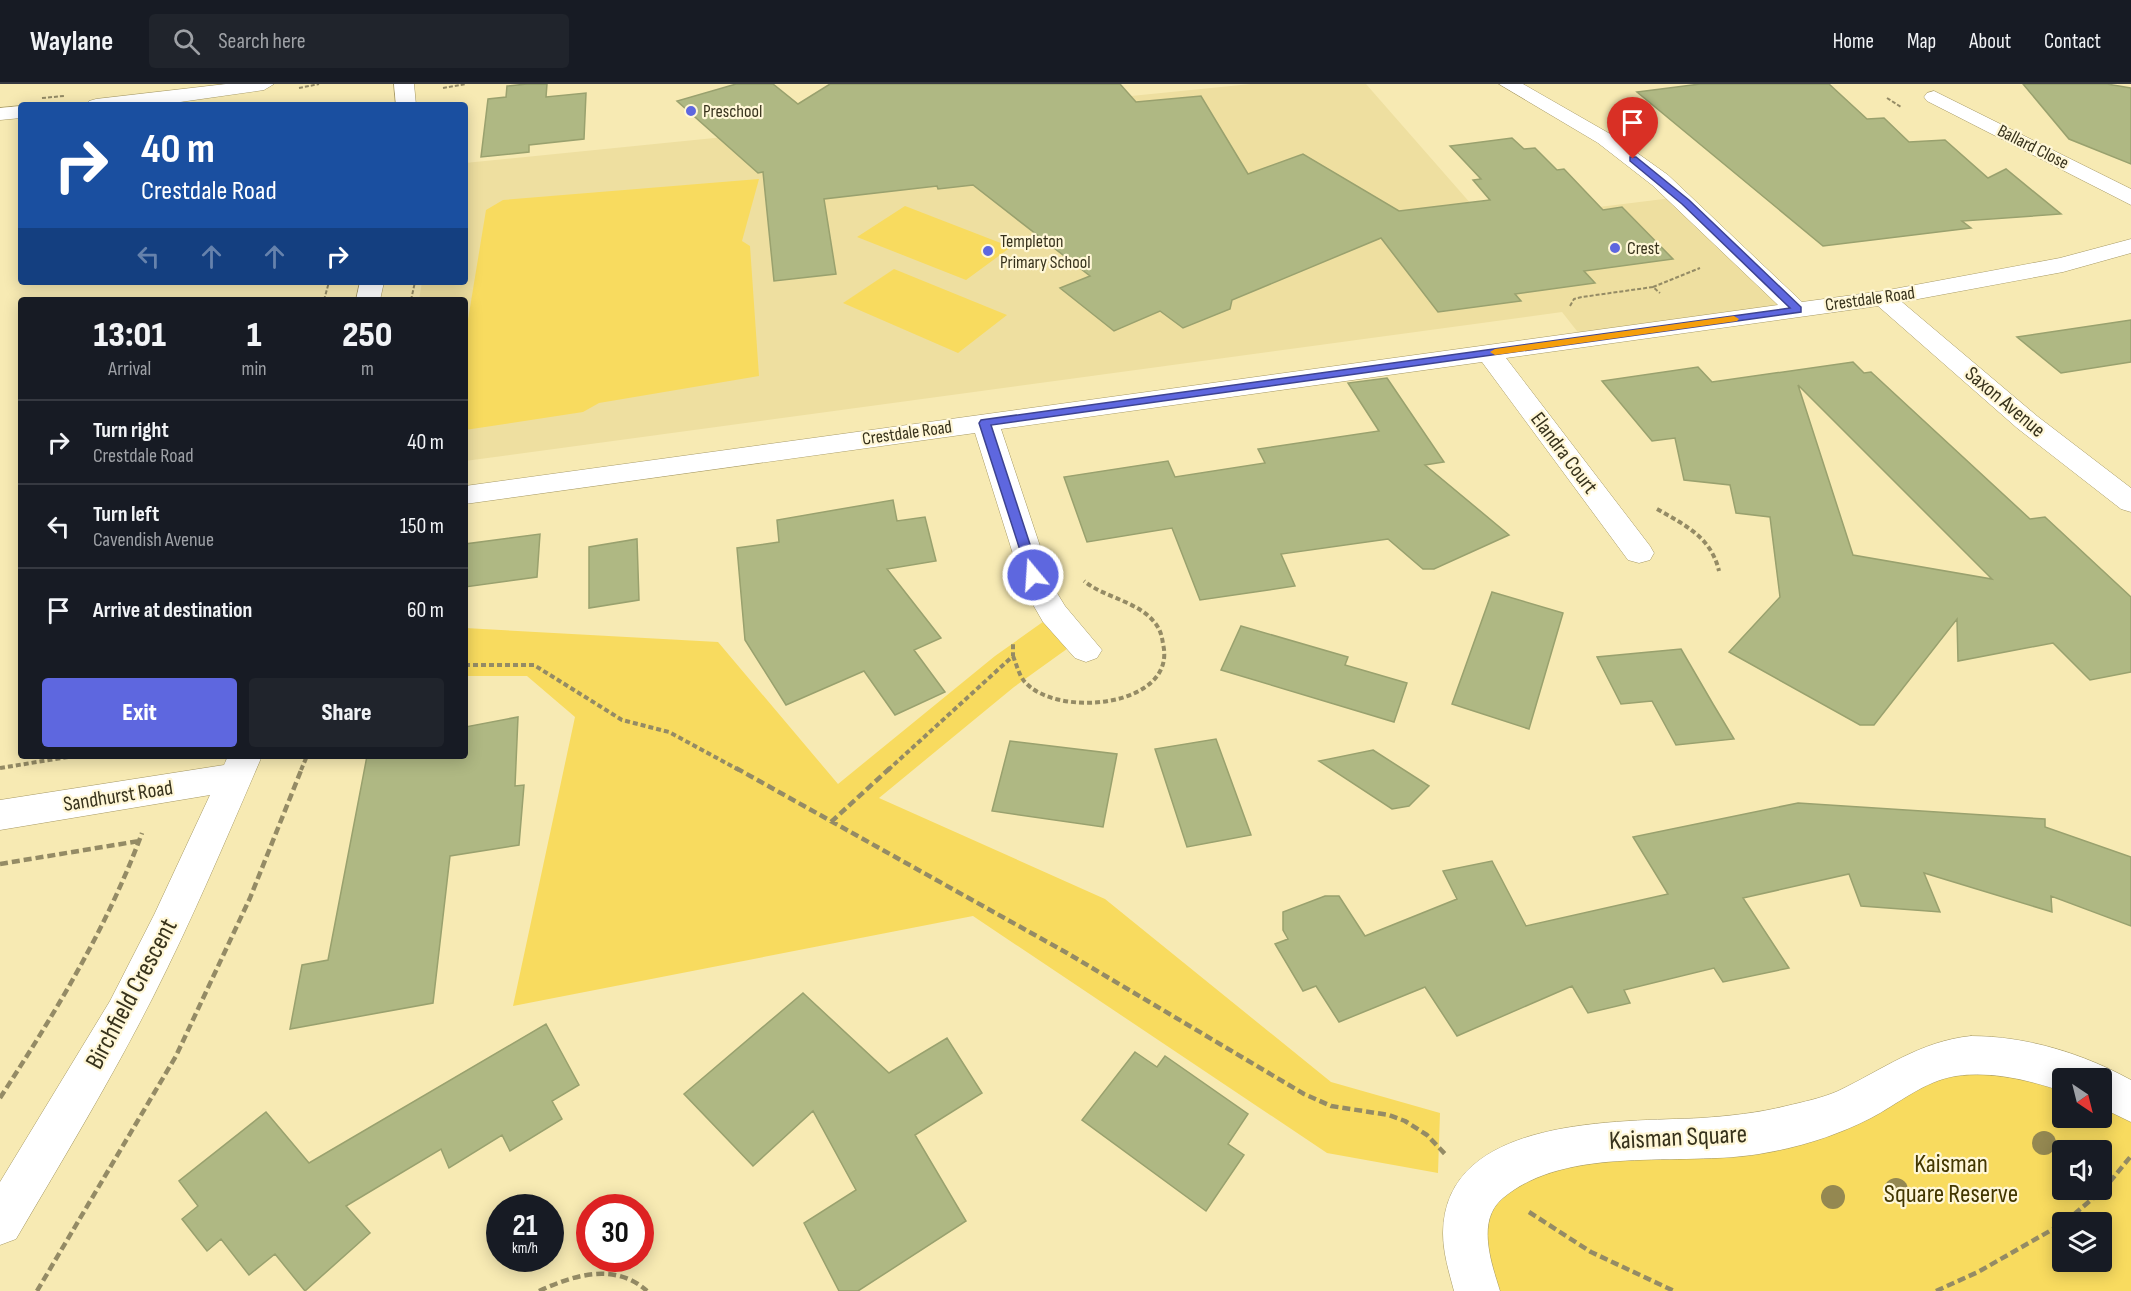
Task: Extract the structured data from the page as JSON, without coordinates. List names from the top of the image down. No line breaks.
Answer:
{"streets":{"street":["Ballard Close","Crestdale Road","Saxon Avenue","Elandra Court","Sandhurst Road","Birchfield Crescent","Kaisman Square"]},"crossings":[["Crestdale Road","Saxon Avenue"],["Crestdale Road","Elandra Court"],["Sandhurst Road","Birchfield Crescent"]],"parks":["Kaisman Square Reserve"],"places":["Preschool","Crest","Templeton Primary School"],"north":"bottom right","page":{"header":"Waylane","search":"Search here","nav":["Home","Map","About","Contact"],"turn":["40 m","Crestdale Road"],"eta":["13:01","Arrival","1","min","250","m"],"list":[{"name":"Turn right","note":"Crestdale Road","value":"40 m"},{"name":"Turn left","note":"Cavendish Avenue","value":"150 m"},{"name":"Arrive at destination","value":"60 m"}],"buttons":["Exit","Share"],"speed":"21 km/h","limit":"30"}}
